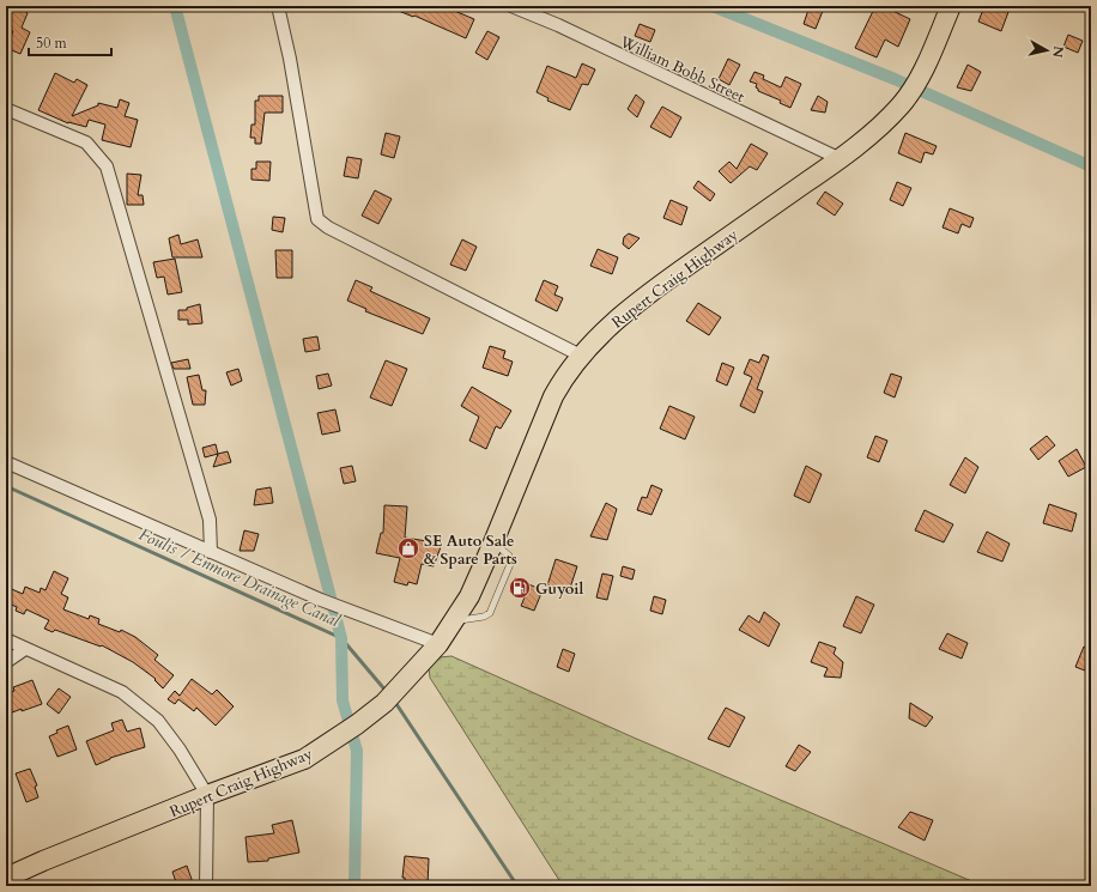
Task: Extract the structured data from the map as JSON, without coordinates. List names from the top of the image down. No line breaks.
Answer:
{"streets":{"main road":["Rupert Craig Highway"],"street":["William Bobb Street"]},"crossings":[["William Bobb Street","Rupert Craig Highway"]],"water":["Foulis / Enmore Drainage Canal"],"places":{"shop":["SE Auto Sale & Spare Parts"],"fuel station":["Guyoil"]},"scale_bar":"50 m","north":"right"}
